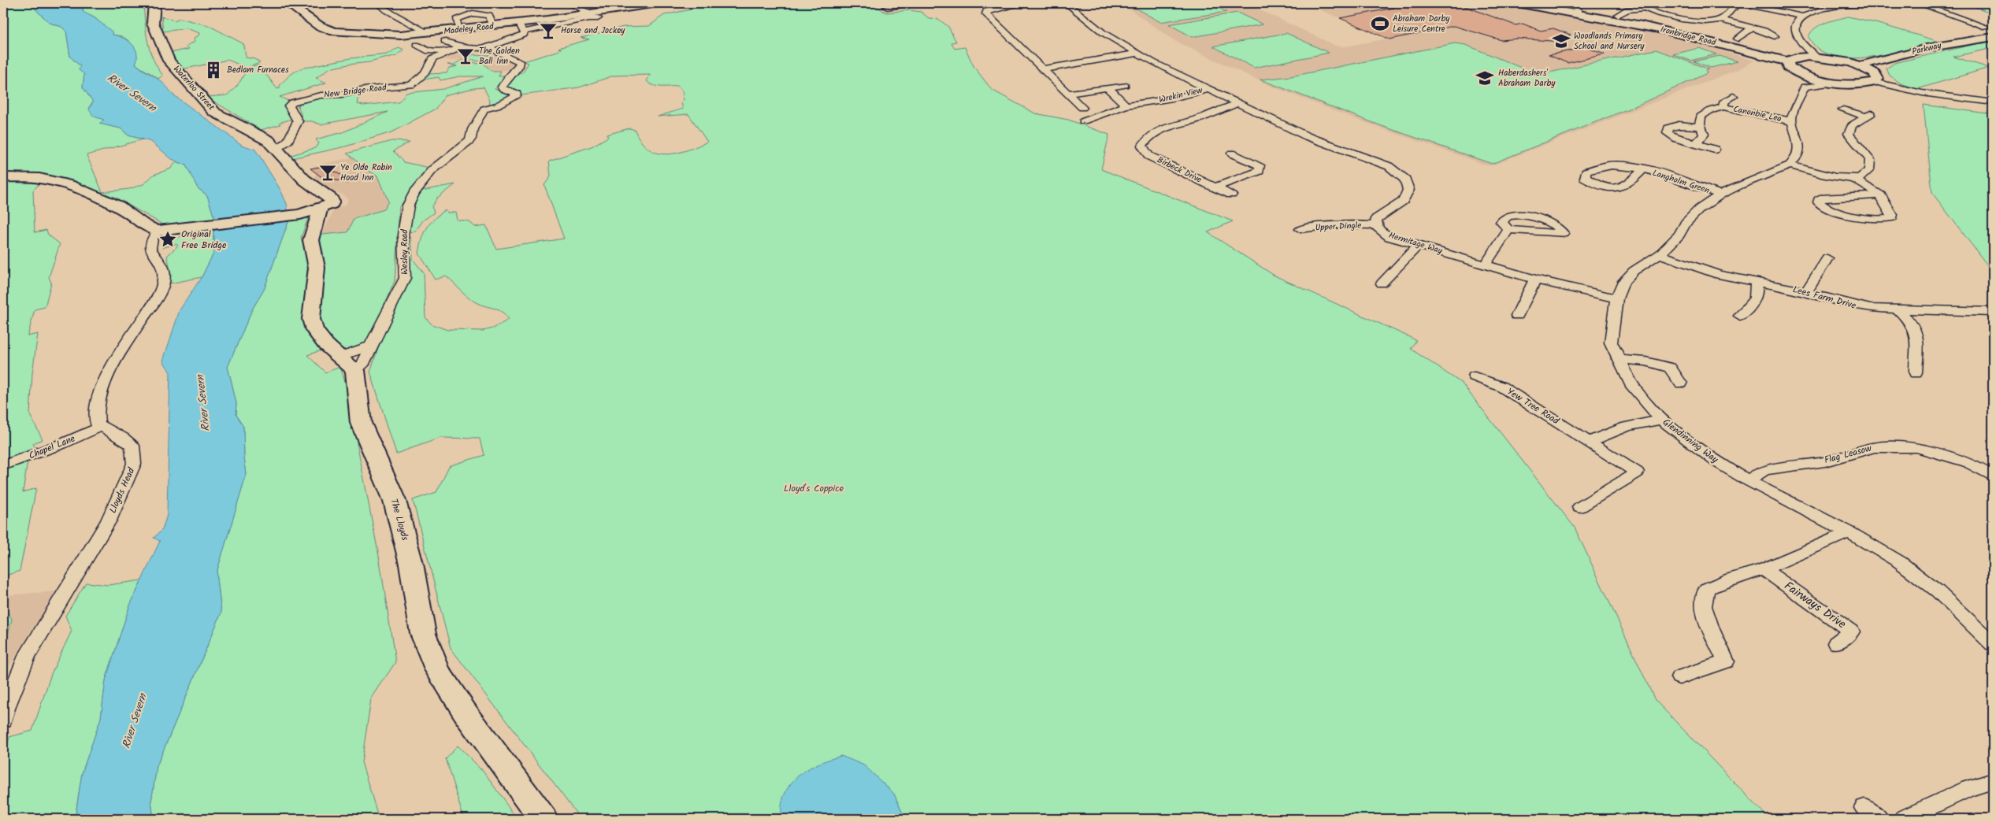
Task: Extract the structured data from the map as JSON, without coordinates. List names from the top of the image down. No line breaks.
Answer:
{"streets":{"main road":["Madeley Road","Ironbridge Road","Parkway","Waterloo Street","The Lloyds"],"street":["New Bridge Road","Wrekin View","Canonbie Lea","Birbeck Drive","Langholm Green","Upper Dingle","Hermitage Way","Wesley Road","Lees Farm Drive","Yew Tree Road","Glendinning Way","Chapel Lane","Flag Leasow","Lloyds Head","Fairways Drive"]},"crossings":[["Waterloo Street","New Bridge Road"],["New Bridge Road","Wesley Road"],["Langholm Green","Glendinning Way"],["Upper Dingle","Hermitage Way"],["Hermitage Way","Glendinning Way"],["Wesley Road","The Lloyds"],["Lees Farm Drive","Glendinning Way"],["Glendinning Way","Flag Leasow"],["Chapel Lane","Lloyds Head"]],"water":["River Severn"],"parks":["Lloyd's Coppice"],"places":{"sports":["Abraham Darby Leisure Centre"],"bar":["Horse and Jockey","The Golden Ball Inn","Ye Olde Robin Hood Inn"],"school or university":["Woodlands Primary School and Nursery","Haberdashers' Abraham Darby"],"building":["Bedlam Furnaces"],"place":["Original Free Bridge"]}}
